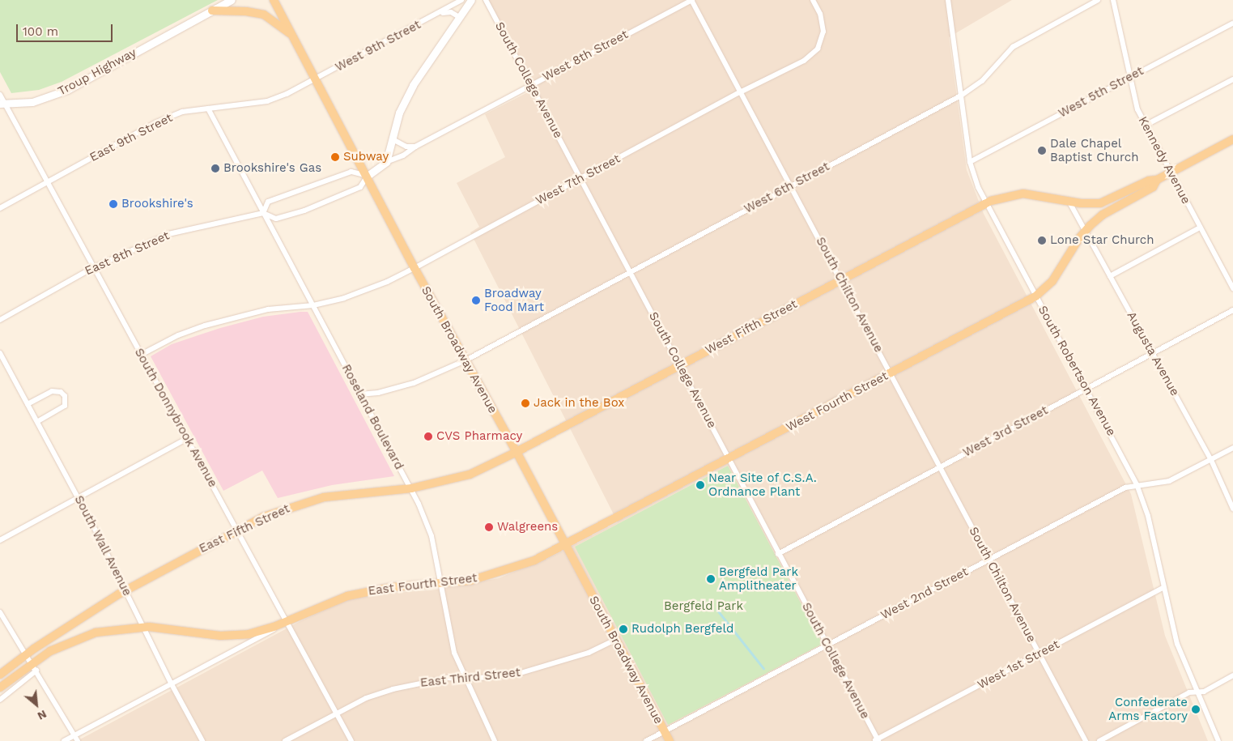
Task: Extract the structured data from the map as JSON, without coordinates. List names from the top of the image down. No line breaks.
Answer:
{"streets":{"main road":["Troup Highway","West Fifth Street","South Broadway Avenue","West Fourth Street","East Fifth Street","East Fourth Street"],"street":["West 9th Street","West 8th Street","South College Avenue","West 5th Street","East 9th Street","Kennedy Avenue","West 7th Street","West 6th Street","East 8th Street","South Chilton Avenue","Augusta Avenue","South Robertson Avenue","Roseland Boulevard","South Donnybrook Avenue","West 3rd Street","South Wall Avenue","West 2nd Street","West 1st Street","East Third Street"]},"crossings":[["West 9th Street","East 9th Street"],["West 9th Street","South Broadway Avenue"],["West 8th Street","South College Avenue"],["West 8th Street","South Chilton Avenue"],["Troup Highway","South Donnybrook Avenue"],["South College Avenue","West 7th Street"],["South College Avenue","West 6th Street"],["South College Avenue","West Fifth Street"],["South College Avenue","West Fourth Street"],["South College Avenue","West 3rd Street"],["South College Avenue","West 2nd Street"],["South College Avenue","West 1st Street"],["West 5th Street","Kennedy Avenue"],["West 5th Street","South Robertson Avenue"],["East 9th Street","South Broadway Avenue"],["East 9th Street","Roseland Boulevard"],["East 9th Street","South Donnybrook Avenue"],["West 7th Street","South Chilton Avenue"],["West 7th Street","South Broadway Avenue"],["West 7th Street","Roseland Boulevard"],["West 7th Street","South Donnybrook Avenue"],["West 6th Street","South Chilton Avenue"],["West 6th Street","South Broadway Avenue"],["West 6th Street","South Robertson Avenue"],["West 6th Street","Roseland Boulevard"],["East 8th Street","South Broadway Avenue"],["East 8th Street","Roseland Boulevard"],["East 8th Street","South Donnybrook Avenue"],["South Chilton Avenue","West Fifth Street"],["South Chilton Avenue","West Fourth Street"],["South Chilton Avenue","West 3rd Street"],["South Chilton Avenue","West 2nd Street"],["South Chilton Avenue","West 1st Street"],["West Fifth Street","South Broadway Avenue"],["West Fifth Street","Augusta Avenue"],["West Fifth Street","South Robertson Avenue"],["West Fifth Street","West Fourth Street"],["West Fifth Street","East Fifth Street"],["South Broadway Avenue","West Fourth Street"],["South Broadway Avenue","East Fifth Street"],["South Broadway Avenue","East Fourth Street"],["South Broadway Avenue","West 2nd Street"],["South Broadway Avenue","East Third Street"],["Augusta Avenue","West Fourth Street"],["Augusta Avenue","West 3rd Street"],["Augusta Avenue","West 2nd Street"],["South Robertson Avenue","West Fourth Street"],["South Robertson Avenue","West 3rd Street"],["South Robertson Avenue","West 2nd Street"],["South Robertson Avenue","West 1st Street"],["West Fourth Street","East Fourth Street"],["Roseland Boulevard","East Fifth Street"],["Roseland Boulevard","East Fourth Street"],["Roseland Boulevard","East Third Street"],["South Donnybrook Avenue","East Fifth Street"],["South Donnybrook Avenue","East Fourth Street"],["South Donnybrook Avenue","East Third Street"],["East Fifth Street","South Wall Avenue"],["South Wall Avenue","East Fourth Street"]],"parks":["Bergfeld Park"],"places":["Dale Chapel Baptist Church","Subway","Brookshire's Gas","Brookshire's","Lone Star Church","Broadway Food Mart","Jack in the Box","CVS Pharmacy","Near Site of C.S.A. Ordnance Plant","Walgreens","Bergfeld Park Amplitheater","Rudolph Bergfeld","Confederate Arms Factory"],"scale_bar":"100 m","north":"bottom right"}
